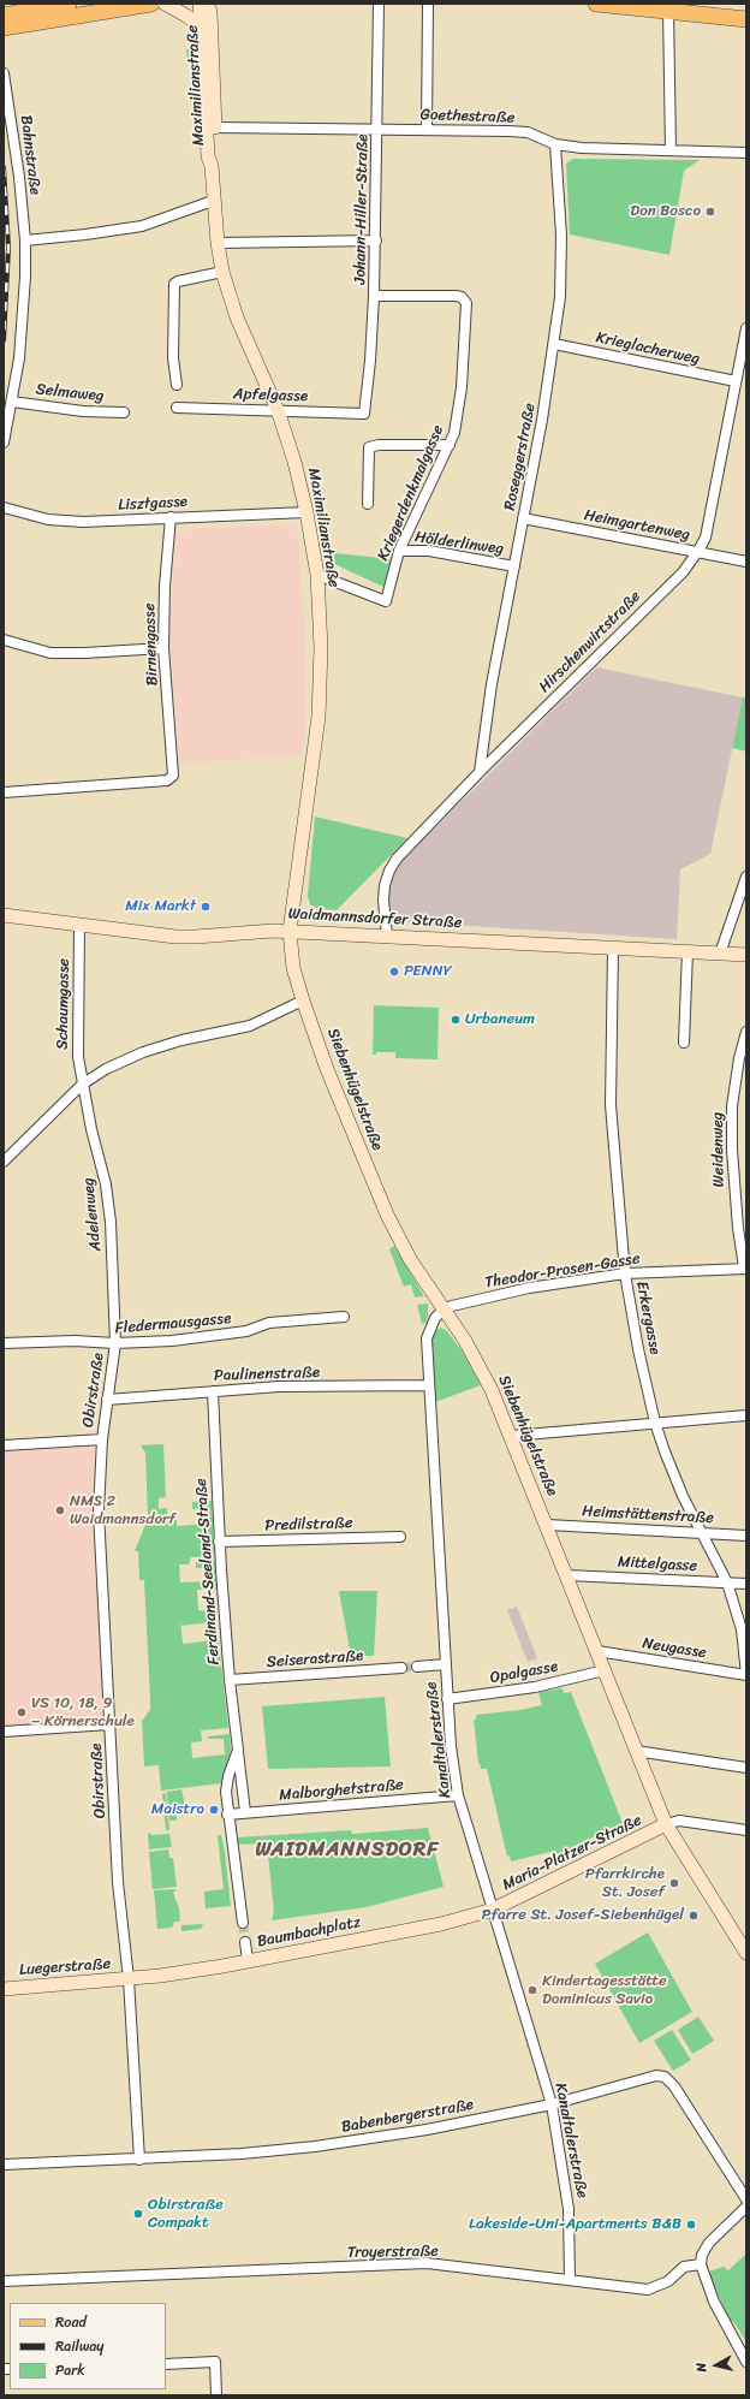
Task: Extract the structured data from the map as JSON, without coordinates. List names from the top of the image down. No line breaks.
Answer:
{"streets":{"street":["Maximilianstraße","Goethestraße","Bahnstraße","Johann-Hiller-Straße","Krieglacherweg","Selmaweg","Apfelgasse","Roseggerstraße","Kriegerdenkmalgasse","Lisztgasse","Heimgartenweg","Hölderlinweg","Hirschenwirtstraße","Birnengasse","Waidmannsdorfer Straße","Schaumgasse","Siebenhügelstraße","Weidenweg","Adelenweg","Theodor-Prosen-Gasse","Erkergasse","Fledermausgasse","Paulinenstraße","Obirstraße","Heimstättenstraße","Predilstraße","Mittelgasse","Ferdinand-Seeland-Straße","Neugasse","Seiserastraße","Opalgasse","Kanaltalerstraße","Malborghetstraße","Maria-Platzer-Straße","Baumbachplatz","Luegerstraße","Babenbergerstraße","Troyerstraße"]},"crossings":[["Maximilianstraße","Goethestraße"],["Maximilianstraße","Apfelgasse"],["Maximilianstraße","Kriegerdenkmalgasse"],["Maximilianstraße","Lisztgasse"],["Maximilianstraße","Waidmannsdorfer Straße"],["Maximilianstraße","Siebenhügelstraße"],["Goethestraße","Johann-Hiller-Straße"],["Goethestraße","Roseggerstraße"],["Bahnstraße","Selmaweg"],["Johann-Hiller-Straße","Apfelgasse"],["Johann-Hiller-Straße","Kriegerdenkmalgasse"],["Krieglacherweg","Roseggerstraße"],["Krieglacherweg","Hirschenwirtstraße"],["Roseggerstraße","Heimgartenweg"],["Roseggerstraße","Hölderlinweg"],["Roseggerstraße","Hirschenwirtstraße"],["Kriegerdenkmalgasse","Hölderlinweg"],["Lisztgasse","Birnengasse"],["Heimgartenweg","Hirschenwirtstraße"],["Hirschenwirtstraße","Waidmannsdorfer Straße"],["Waidmannsdorfer Straße","Schaumgasse"],["Waidmannsdorfer Straße","Siebenhügelstraße"],["Waidmannsdorfer Straße","Erkergasse"],["Schaumgasse","Adelenweg"],["Siebenhügelstraße","Theodor-Prosen-Gasse"],["Siebenhügelstraße","Heimstättenstraße"],["Siebenhügelstraße","Mittelgasse"],["Siebenhügelstraße","Neugasse"],["Siebenhügelstraße","Opalgasse"],["Siebenhügelstraße","Kanaltalerstraße"],["Siebenhügelstraße","Maria-Platzer-Straße"],["Weidenweg","Theodor-Prosen-Gasse"],["Adelenweg","Fledermausgasse"],["Adelenweg","Obirstraße"],["Theodor-Prosen-Gasse","Erkergasse"],["Theodor-Prosen-Gasse","Kanaltalerstraße"],["Erkergasse","Heimstättenstraße"],["Erkergasse","Mittelgasse"],["Erkergasse","Neugasse"],["Fledermausgasse","Obirstraße"],["Paulinenstraße","Obirstraße"],["Paulinenstraße","Ferdinand-Seeland-Straße"],["Paulinenstraße","Kanaltalerstraße"],["Obirstraße","Baumbachplatz"],["Obirstraße","Luegerstraße"],["Obirstraße","Babenbergerstraße"],["Predilstraße","Ferdinand-Seeland-Straße"],["Ferdinand-Seeland-Straße","Seiserastraße"],["Ferdinand-Seeland-Straße","Malborghetstraße"],["Opalgasse","Kanaltalerstraße"],["Kanaltalerstraße","Malborghetstraße"],["Kanaltalerstraße","Maria-Platzer-Straße"],["Kanaltalerstraße","Baumbachplatz"],["Kanaltalerstraße","Babenbergerstraße"],["Kanaltalerstraße","Troyerstraße"],["Maria-Platzer-Straße","Baumbachplatz"],["Baumbachplatz","Luegerstraße"]],"districts":["WAIDMANNSDORF"],"places":["Don Bosco","Mix Markt","PENNY","Urbaneum","NMS 2 Waidmannsdorf","VS 10, 18, 9 – Körnerschule","Maistro","Pfarrkirche St. Josef","Pfarre St. Josef-Siebenhügel","Kindertagesstätte Dominicus Savio","Obirstraße Compakt","Lakeside-Uni-Apartments B&B"],"legend":["Road","Railway","Park"],"north":"left"}
